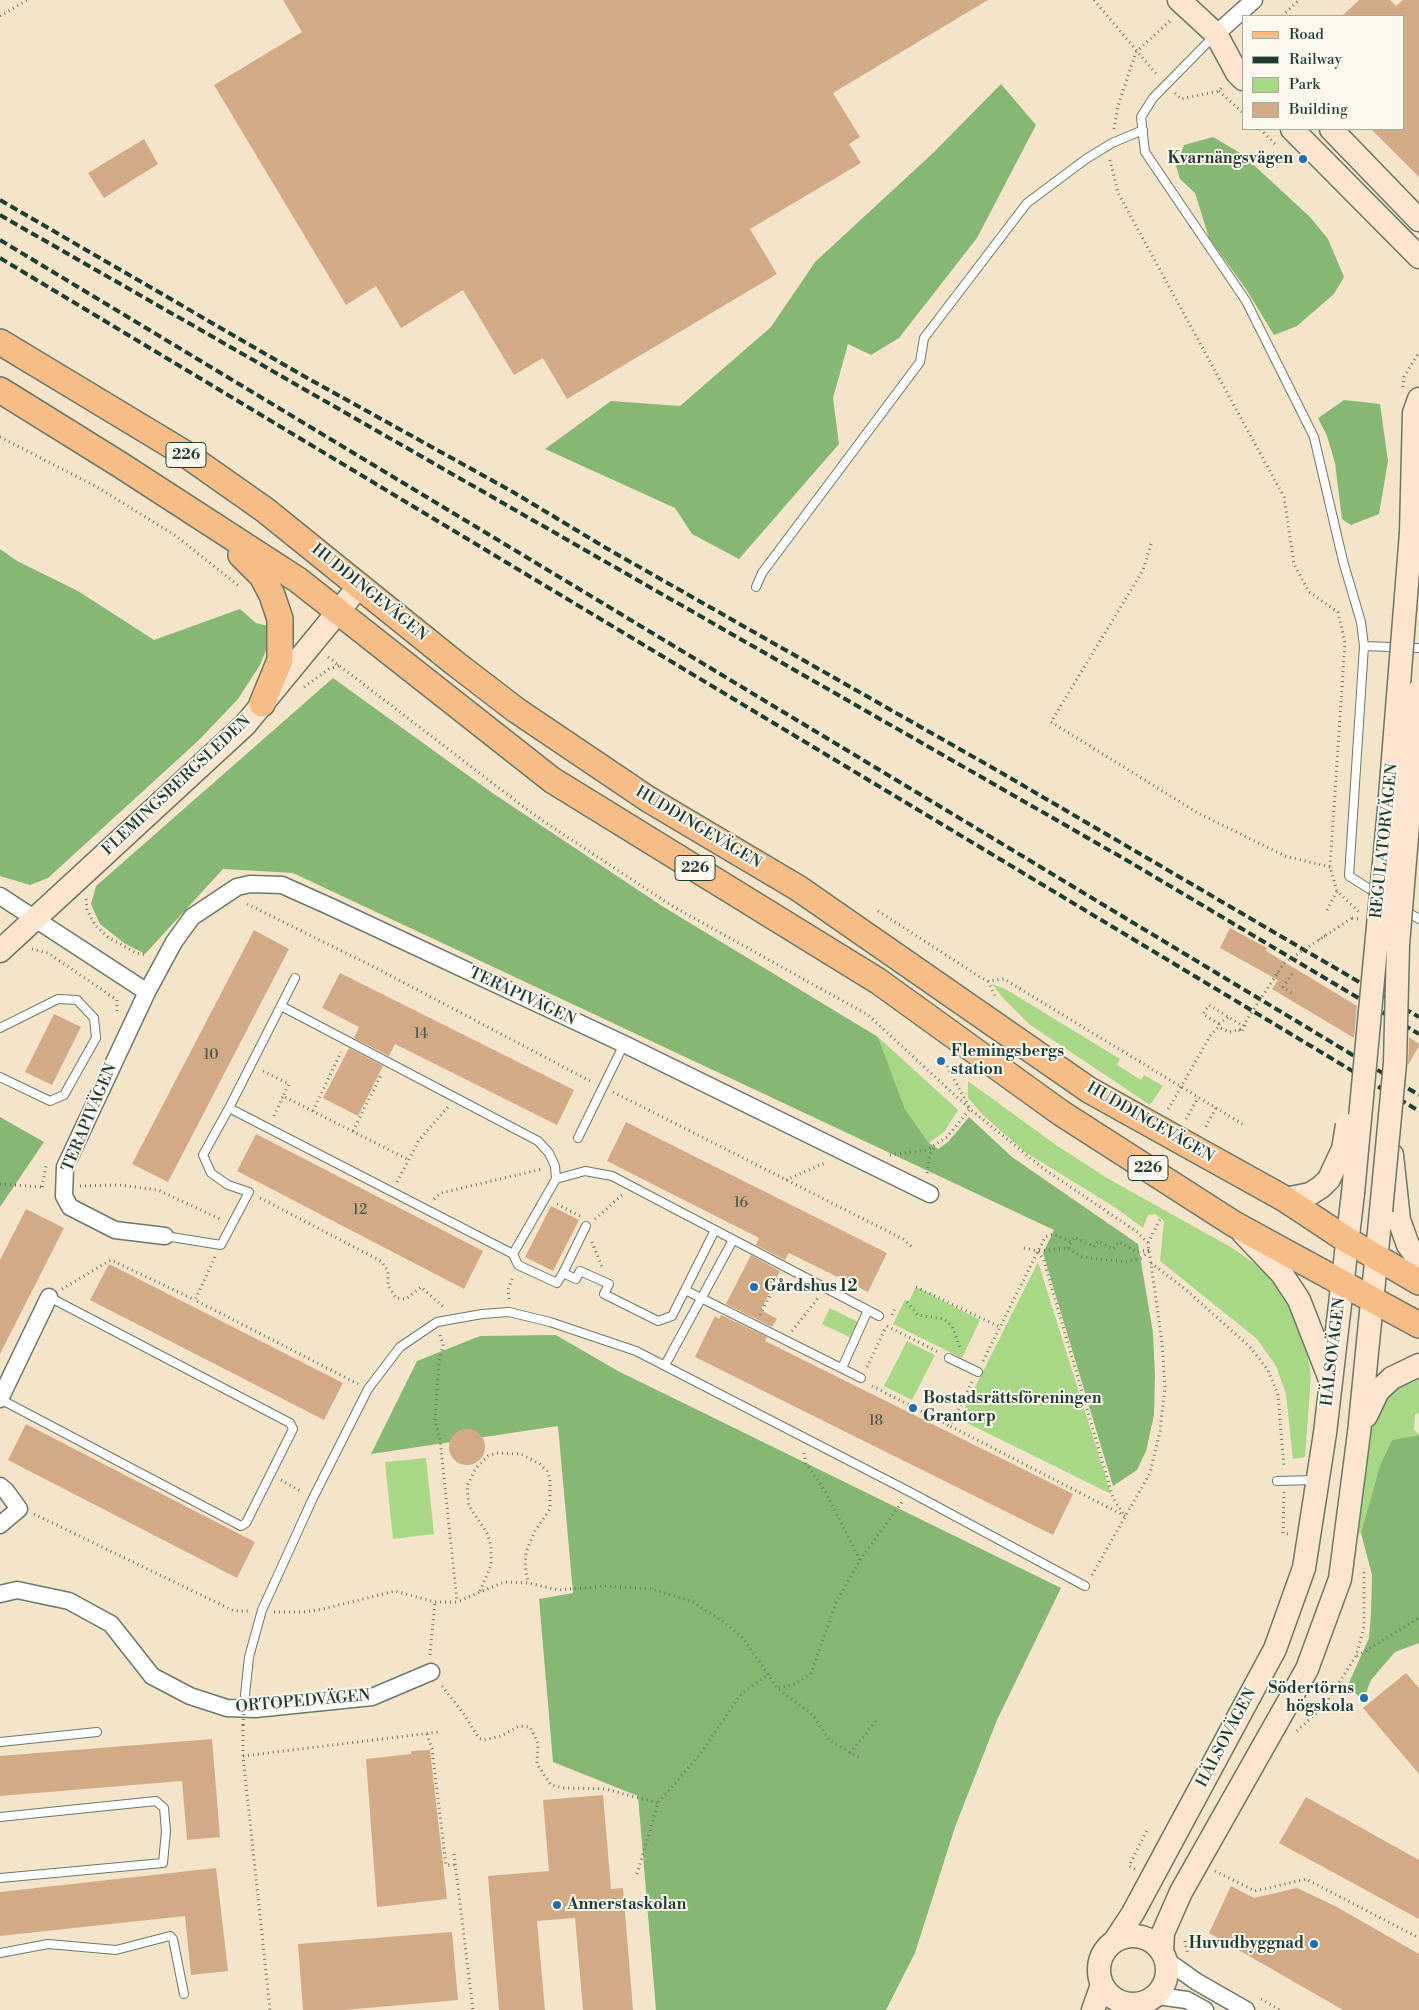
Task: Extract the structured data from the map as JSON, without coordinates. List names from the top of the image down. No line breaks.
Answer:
{"streets":{"main road":["226","HUDDINGEVÄGEN"],"street":["FLEMINGSBERGSLEDEN","REGULATORVÄGEN","TERAPIVÄGEN","HÄLSOVÄGEN","ORTOPEDVÄGEN"]},"crossings":[["HUDDINGEVÄGEN","FLEMINGSBERGSLEDEN"],["HUDDINGEVÄGEN","REGULATORVÄGEN"],["HUDDINGEVÄGEN","HÄLSOVÄGEN"],["REGULATORVÄGEN","HÄLSOVÄGEN"]],"places":["Kvarnängsvägen","Flemingsbergs station","Gårdshus 12","Bostadsrättsföreningen Grantorp","Södertörns högskola","Annerstaskolan","Huvudbyggnad"],"house_numbers":["14","10","16","12","18"],"legend":["Road","Railway","Park","Building"]}
